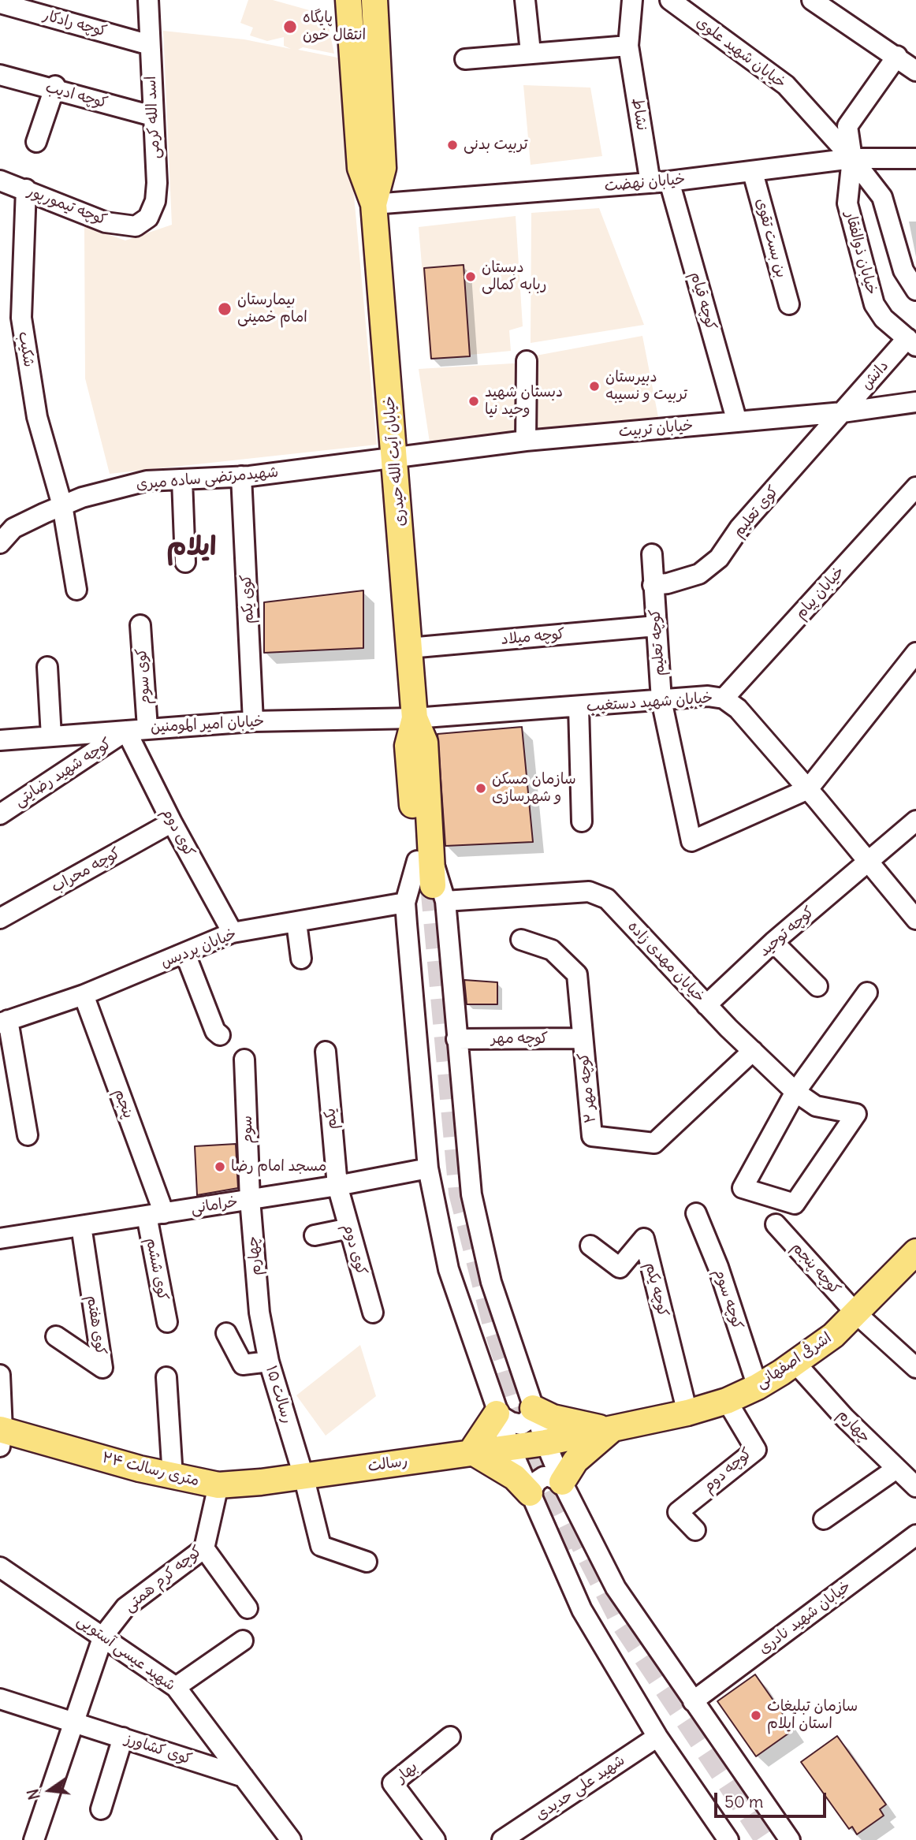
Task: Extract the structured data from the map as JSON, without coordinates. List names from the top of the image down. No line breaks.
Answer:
{"streets":{"main road":["خیابان آیت الله حیدری","اشرفی اصفهانی","رسالت","۲۴ متری رسالت"],"street":["کوچه رادکار","خیابان شهید علوی","کوچه ادیب","نشاط","اسد الله کرمی","خیابان نهضت","کوچه تیمورپور","بن بست تقوی","خیابان ذوالفقار","کوچه قیام","شکیب","دانش","خیابان تربیت","شهیدمرتضی ساده میری","کوی تعلیم","خیابان پیام","کوی یکم","کوچه میلاد","کوچه تعلیم","کوی سوم","خیابان شهید دستغیب","خیابان امیر المومنین","کوچه شهید رضایتی","کوی دوم","کوچه محراب","کوچه توحید","خیابان پردیس","خیابان مهدی زاده","کوچه مهر","کوچه مهر ۲","پنجم","یکم","سوم","خرامانی","چهارم","کوچه پنجم","کوی ششم","کوچه یکم","کوچه سوم","کوی هفتم","رسالت ۱۵","کوچه دوم","کوچه کرم همتی","خیابان شهید نادری","شهید عیسی آستویی","کوی کشاورز","بهار","شهید علی حدیدی"]},"crossings":[["کوچه رادکار","اسد الله کرمی"],["خیابان شهید علوی","خیابان نهضت"],["خیابان شهید علوی","خیابان ذوالفقار"],["کوچه ادیب","اسد الله کرمی"],["نشاط","خیابان نهضت"],["اسد الله کرمی","کوچه تیمورپور"],["خیابان نهضت","بن بست تقوی"],["خیابان نهضت","خیابان ذوالفقار"],["خیابان نهضت","کوچه قیام"],["خیابان نهضت","خیابان آیت الله حیدری"],["کوچه تیمورپور","شکیب"],["خیابان ذوالفقار","دانش"],["کوچه قیام","خیابان تربیت"],["شکیب","شهیدمرتضی ساده میری"],["دانش","خیابان تربیت"],["دانش","کوی تعلیم"],["خیابان تربیت","خیابان آیت الله حیدری"],["خیابان تربیت","شهیدمرتضی ساده میری"],["خیابان تربیت","کوی تعلیم"],["خیابان آیت الله حیدری","شهیدمرتضی ساده میری"],["خیابان آیت الله حیدری","کوچه میلاد"],["خیابان آیت الله حیدری","خیابان شهید دستغیب"],["خیابان آیت الله حیدری","خیابان امیر المومنین"],["خیابان آیت الله حیدری","خیابان پردیس"],["خیابان آیت الله حیدری","خیابان مهدی زاده"],["شهیدمرتضی ساده میری","کوی یکم"],["کوی تعلیم","کوچه تعلیم"],["خیابان پیام","خیابان شهید دستغیب"],["کوی یکم","خیابان امیر المومنین"],["کوچه میلاد","کوچه تعلیم"],["کوچه تعلیم","خیابان شهید دستغیب"],["کوی سوم","خیابان امیر المومنین"],["خیابان شهید دستغیب","خیابان امیر المومنین"],["خیابان شهید دستغیب","کوچه توحید"],["خیابان امیر المومنین","کوچه شهید رضایتی"],["خیابان امیر المومنین","کوی دوم"],["کوچه شهید رضایتی","کوی دوم"],["کوی دوم","کوچه محراب"],["کوی دوم","خیابان پردیس"],["کوی دوم","یکم"],["کوی دوم","خرامانی"],["کوچه توحید","خیابان مهدی زاده"],["خیابان پردیس","خیابان مهدی زاده"],["خیابان پردیس","پنجم"],["خیابان مهدی زاده","کوچه مهر ۲"],["کوچه مهر","کوچه مهر ۲"],["پنجم","خرامانی"],["پنجم","کوی ششم"],["یکم","خرامانی"],["سوم","خرامانی"],["سوم","چهارم"],["خرامانی","چهارم"],["خرامانی","کوی ششم"],["خرامانی","کوی هفتم"],["چهارم","اشرفی اصفهانی"],["چهارم","رسالت ۱۵"],["کوچه پنجم","اشرفی اصفهانی"],["کوچه یکم","اشرفی اصفهانی"],["کوچه سوم","اشرفی اصفهانی"],["اشرفی اصفهانی","رسالت"],["اشرفی اصفهانی","کوچه دوم"],["رسالت ۱۵","رسالت"],["رسالت ۱۵","۲۴ متری رسالت"],["رسالت","۲۴ متری رسالت"],["۲۴ متری رسالت","کوچه کرم همتی"],["کوچه کرم همتی","شهید عیسی آستویی"],["کوچه کرم همتی","کوی کشاورز"],["شهید عیسی آستویی","کوی کشاورز"]],"districts":["ایلام"],"places":["پایگاه انتقال خون","تربیت بدنی","دبستان ربابه کمالی","بیمارستان امام خمینی","دبیرستان تربیت و نسیبه","دبستان شهید وحید نیا","سازمان مسکن و شهرسازی","مسجد امام رضا","سازمان تبلیغات استان ایلام"],"scale_bar":"50 m","north":"left"}
